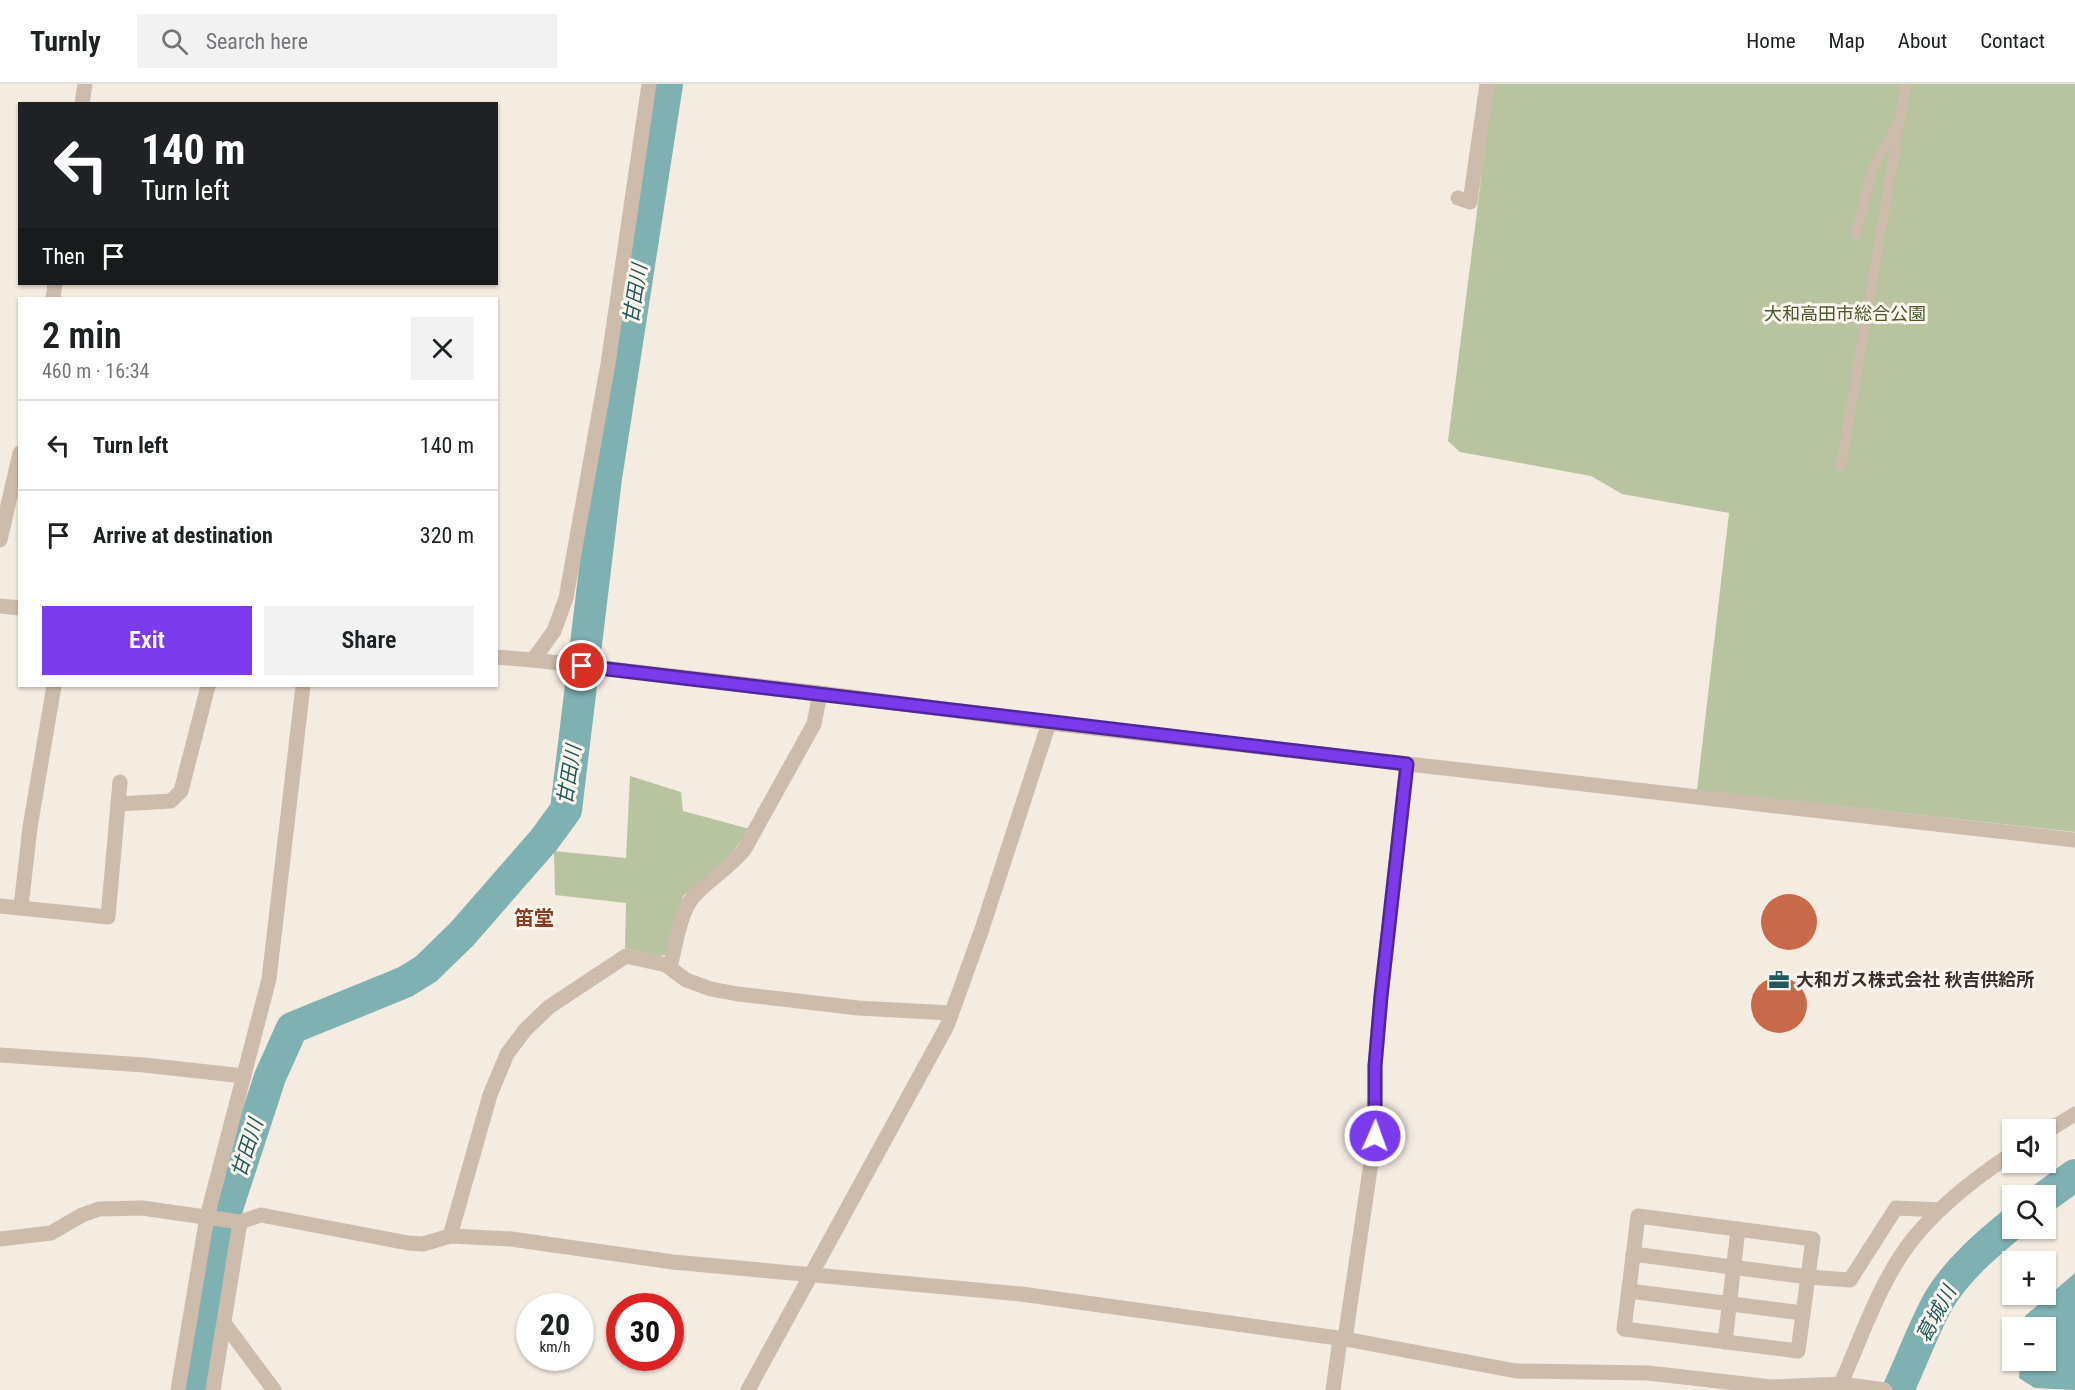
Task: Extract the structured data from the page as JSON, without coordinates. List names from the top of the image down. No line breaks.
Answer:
{"districts":["笛堂"],"water":["甘田川","葛城川"],"parks":["大和高田市総合公園"],"places":{"office":["大和ガス株式会社 秋吉供給所"]},"page":{"header":"Turnly","search":"Search here","nav":["Home","Map","About","Contact"],"turn":["140 m","Turn left"],"then":"Then","heading":["2 min","460 m · 16:34"],"list":[{"name":"Turn left","value":"140 m"},{"name":"Arrive at destination","value":"320 m"}],"buttons":["Exit","Share"],"map_buttons":["+","−"],"speed":"20 km/h","limit":"30"}}
